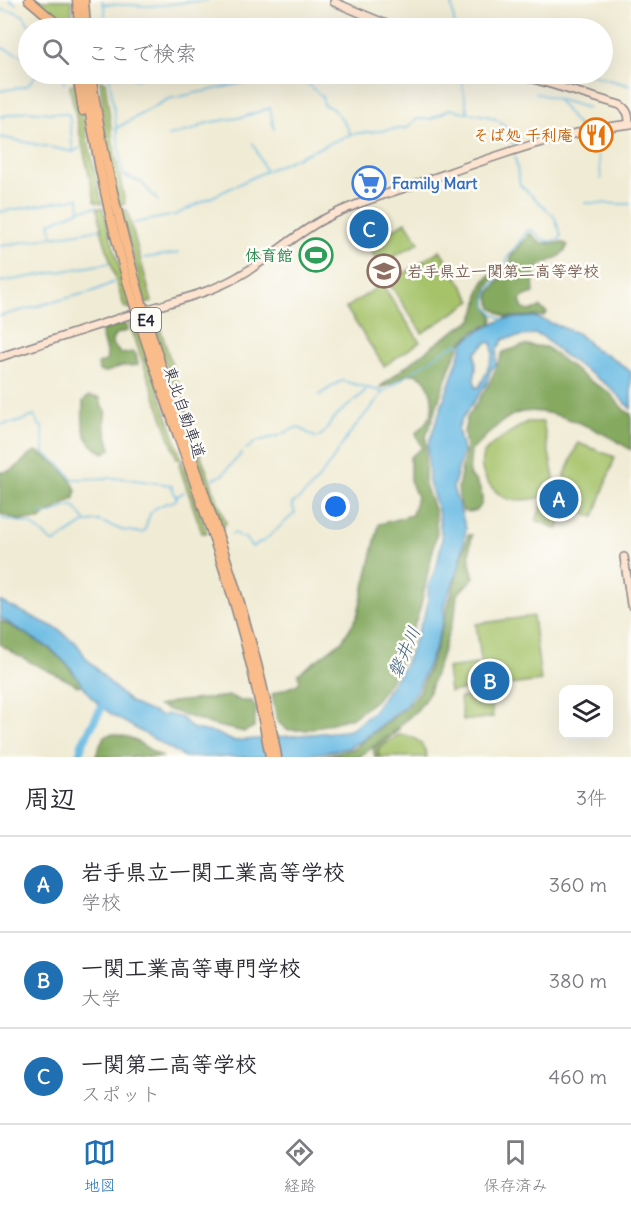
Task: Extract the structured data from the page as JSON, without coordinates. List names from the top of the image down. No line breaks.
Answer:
{"streets":{"highway":["E4","東北自動車道"]},"water":["磐井川"],"places":{"restaurant":["そば処 千利庵"],"supermarket":["Family Mart"],"sports":["体育館"],"school or university":["岩手県立一関第二高等学校"]},"page":{"search":"ここで検索","pins":["C","A","B"],"heading":["周辺","3件"],"list":[{"mark":"A","name":"岩手県立一関工業高等学校","note":"学校","value":"360 m"},{"mark":"B","name":"一関工業高等専門学校","note":"大学","value":"380 m"},{"mark":"C","name":"一関第二高等学校","note":"スポット","value":"460 m"}],"nav":["地図","経路","保存済み"]}}
